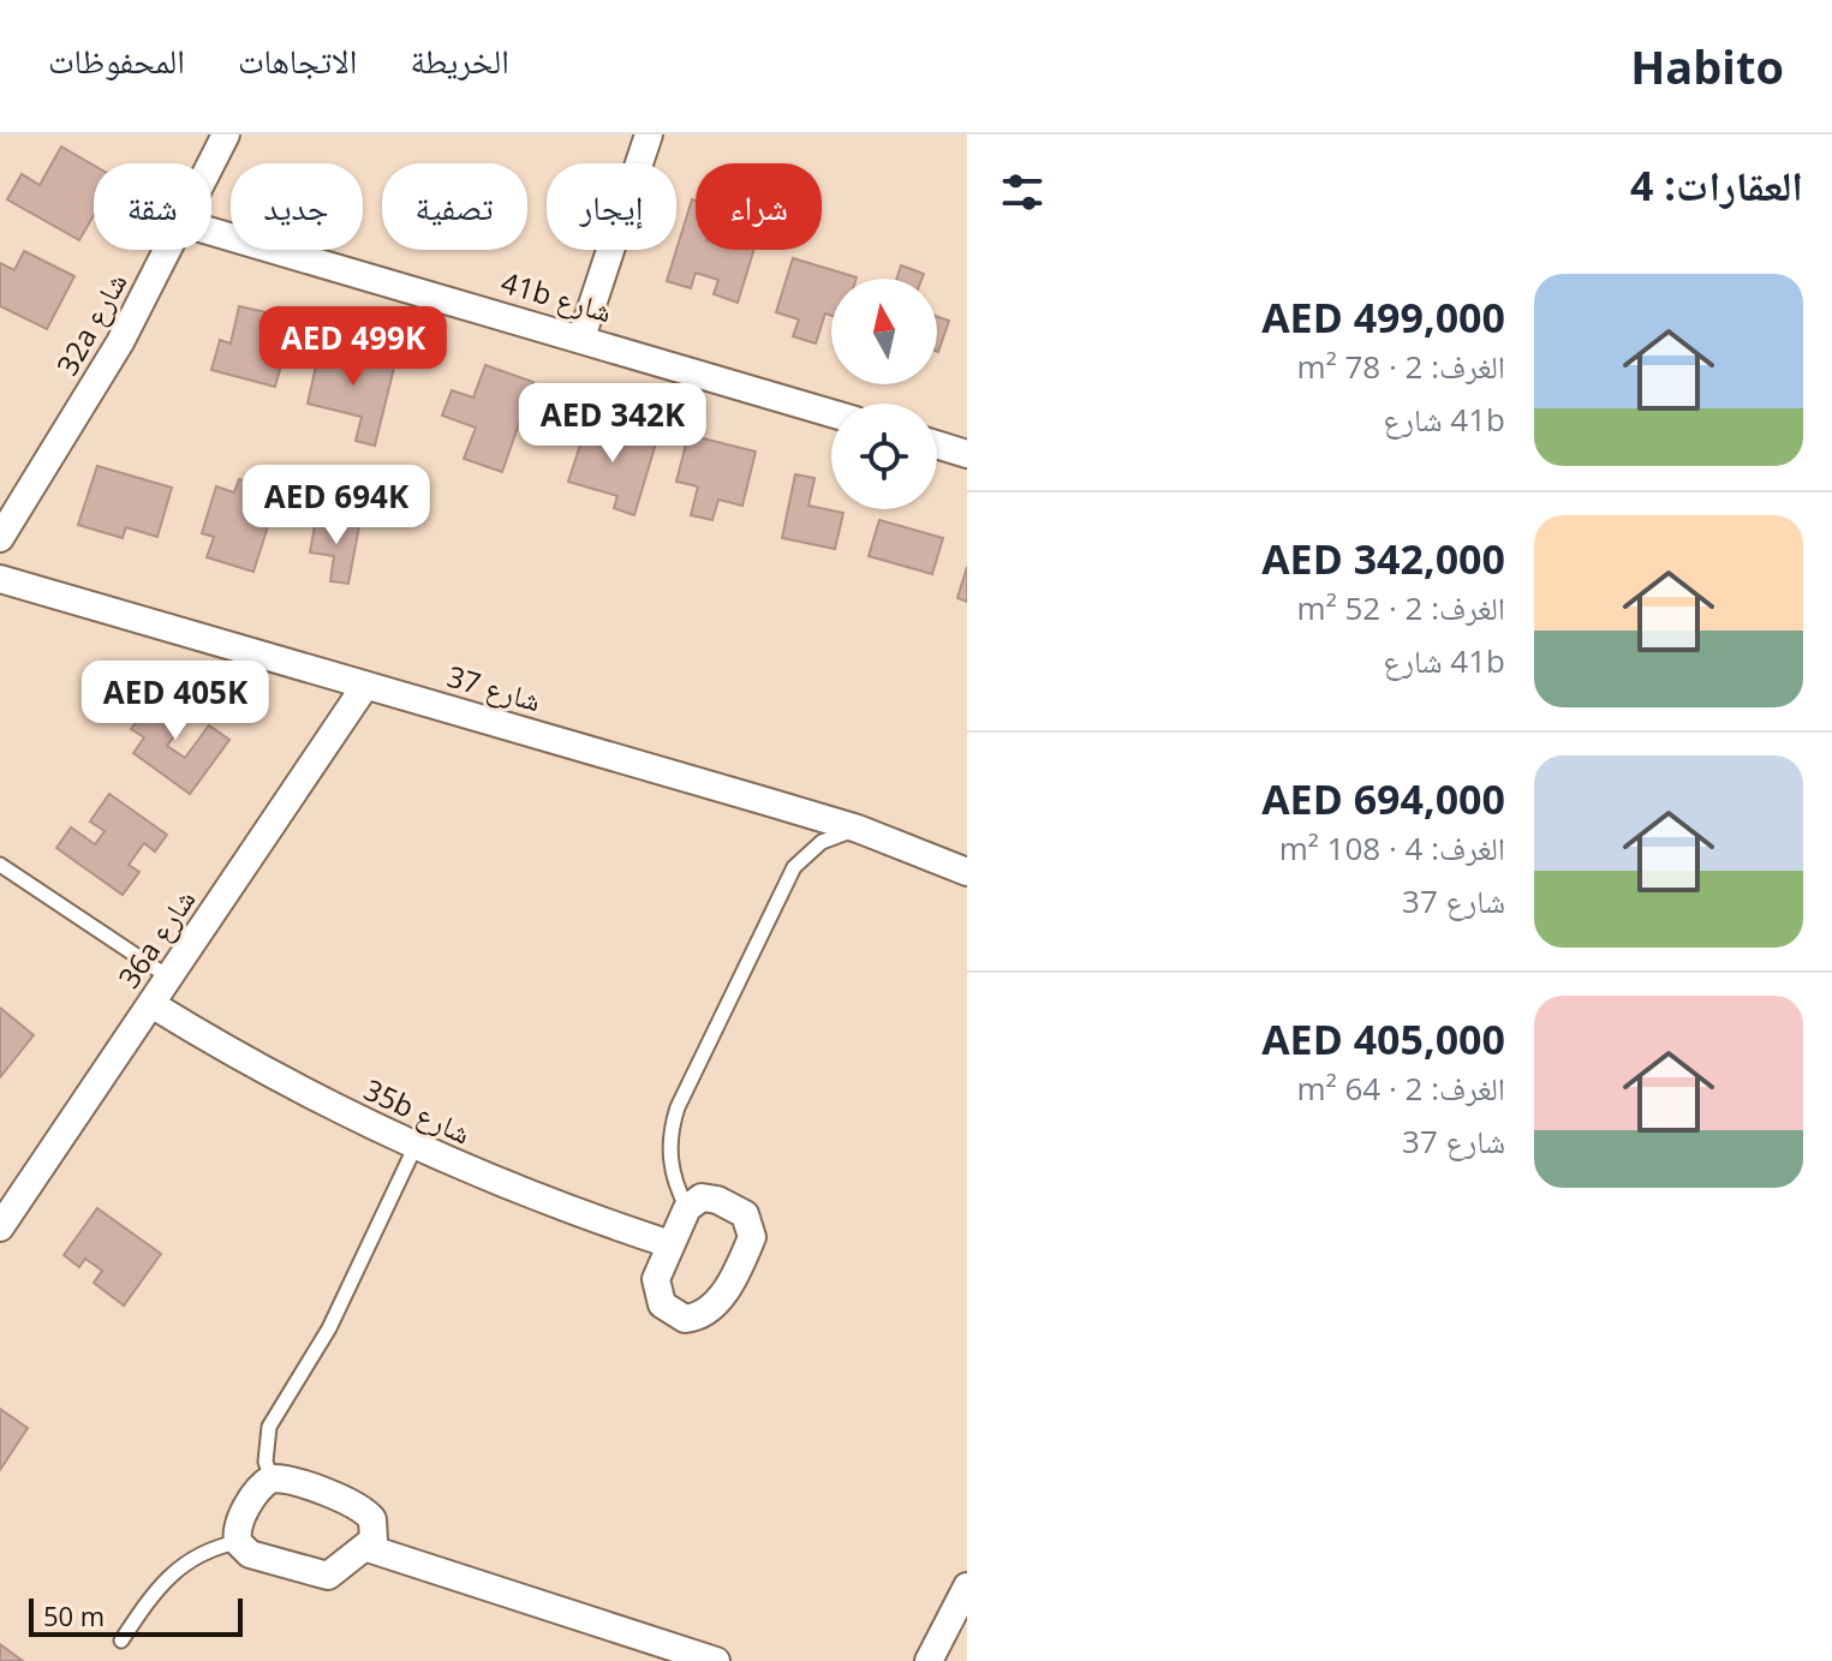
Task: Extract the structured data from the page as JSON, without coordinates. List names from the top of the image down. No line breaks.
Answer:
{"streets":{"street":["41b شارع","32a شارع","شارع 37","36a شارع","35b شارع"]},"crossings":[["شارع 37","36a شارع"],["36a شارع","35b شارع"]],"scale_bar":"50 m","north":"top","page":{"header":"Habito","nav":["الخريطة","الاتجاهات","المحفوظات"],"heading":"العقارات: 4","chip":["شراء","إيجار","تصفية","جديد","شقة"],"list":[{"name":"AED 499,000","note":"الغرف: 2 · 78 m² · 41b شارع"},{"name":"AED 342,000","note":"الغرف: 2 · 52 m² · 41b شارع"},{"name":"AED 694,000","note":"الغرف: 4 · 108 m² · شارع 37"},{"name":"AED 405,000","note":"الغرف: 2 · 64 m² · شارع 37"}],"price":["AED 499K","AED 342K","AED 694K","AED 405K"],"scale":"50 m"}}
